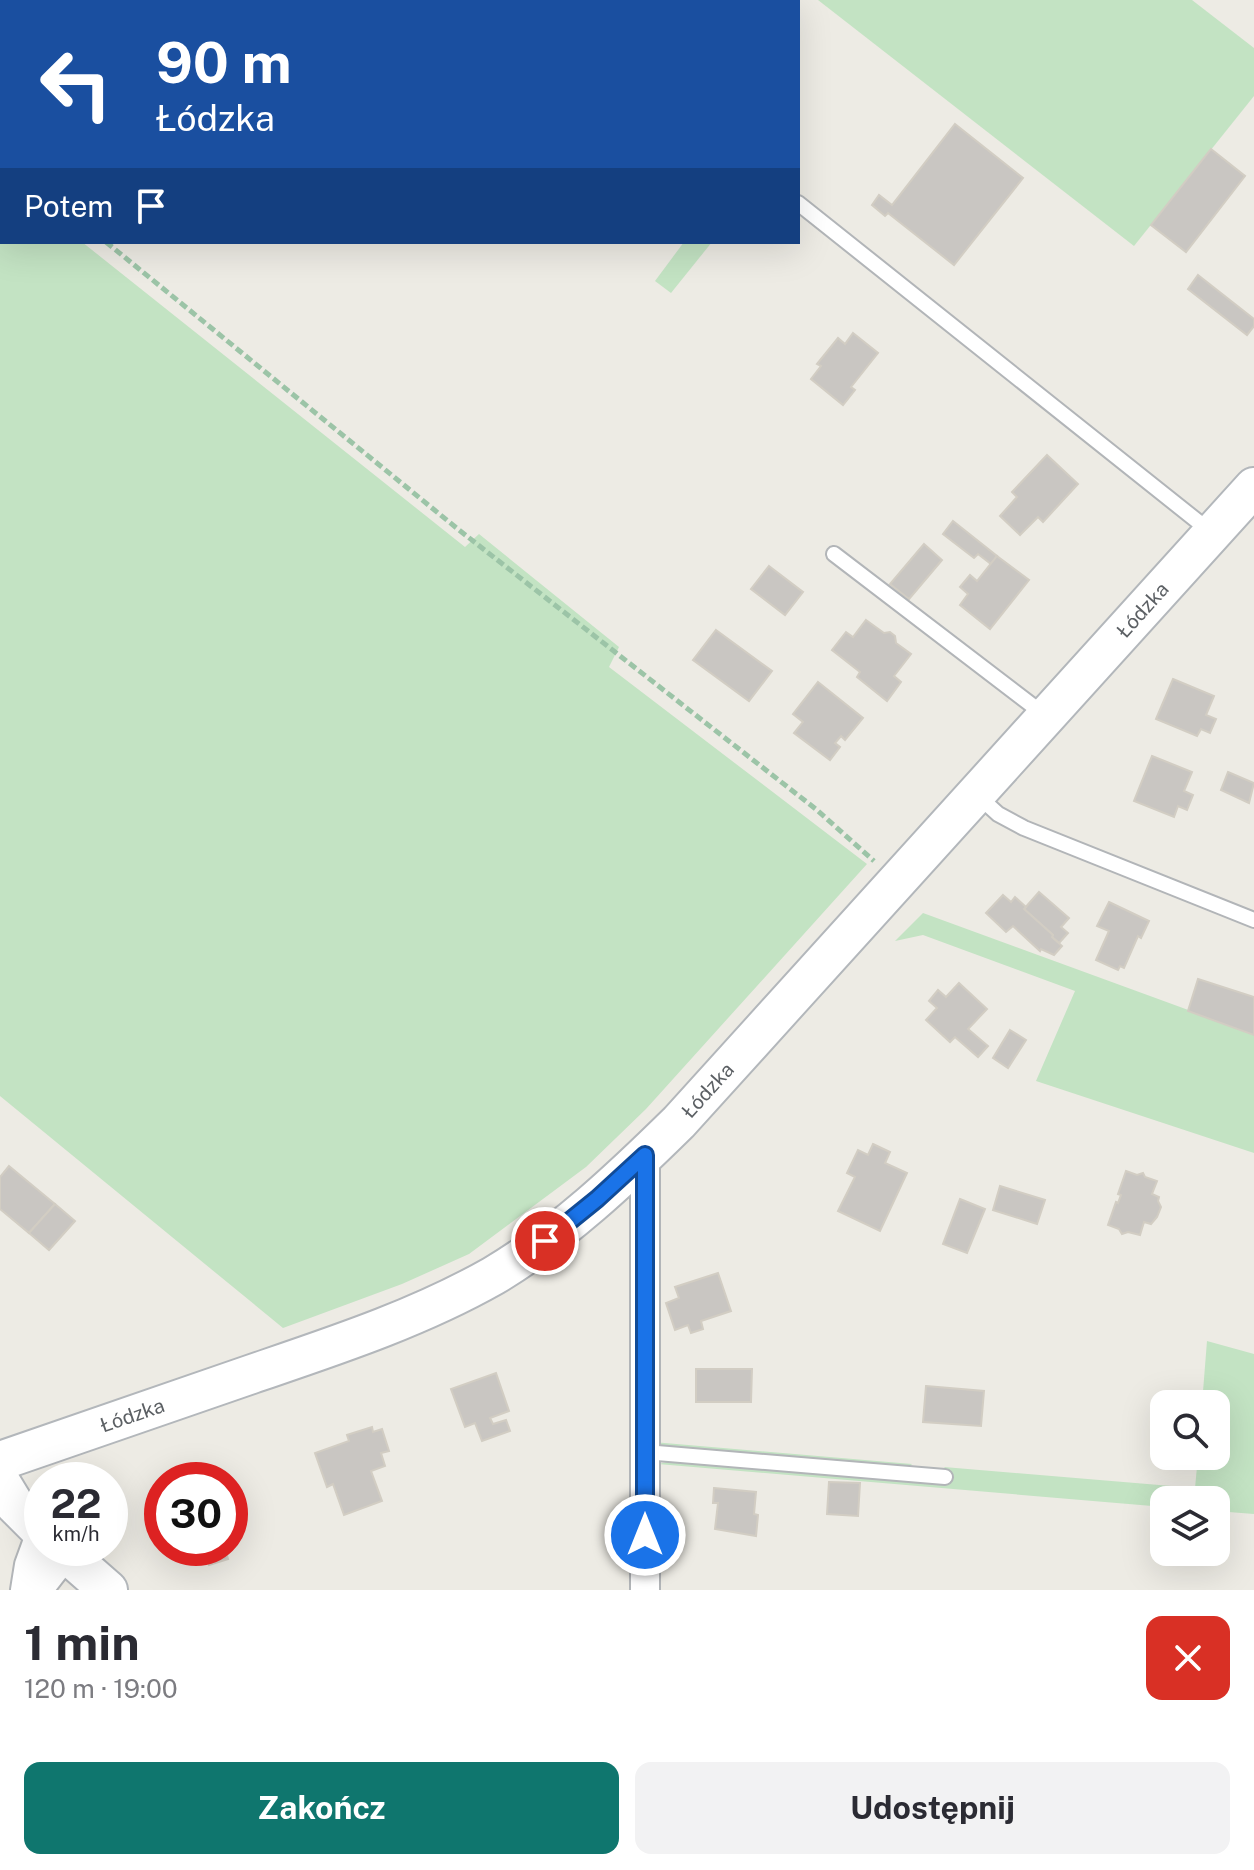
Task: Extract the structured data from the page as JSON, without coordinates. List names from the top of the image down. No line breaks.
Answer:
{"streets":{"main road":["Łódzka"]},"page":{"turn":["90 m","Łódzka"],"then":"Potem","speed":"22 km/h","limit":"30","heading":["1 min","120 m · 19:00"],"buttons":["Zakończ","Udostępnij"]}}
